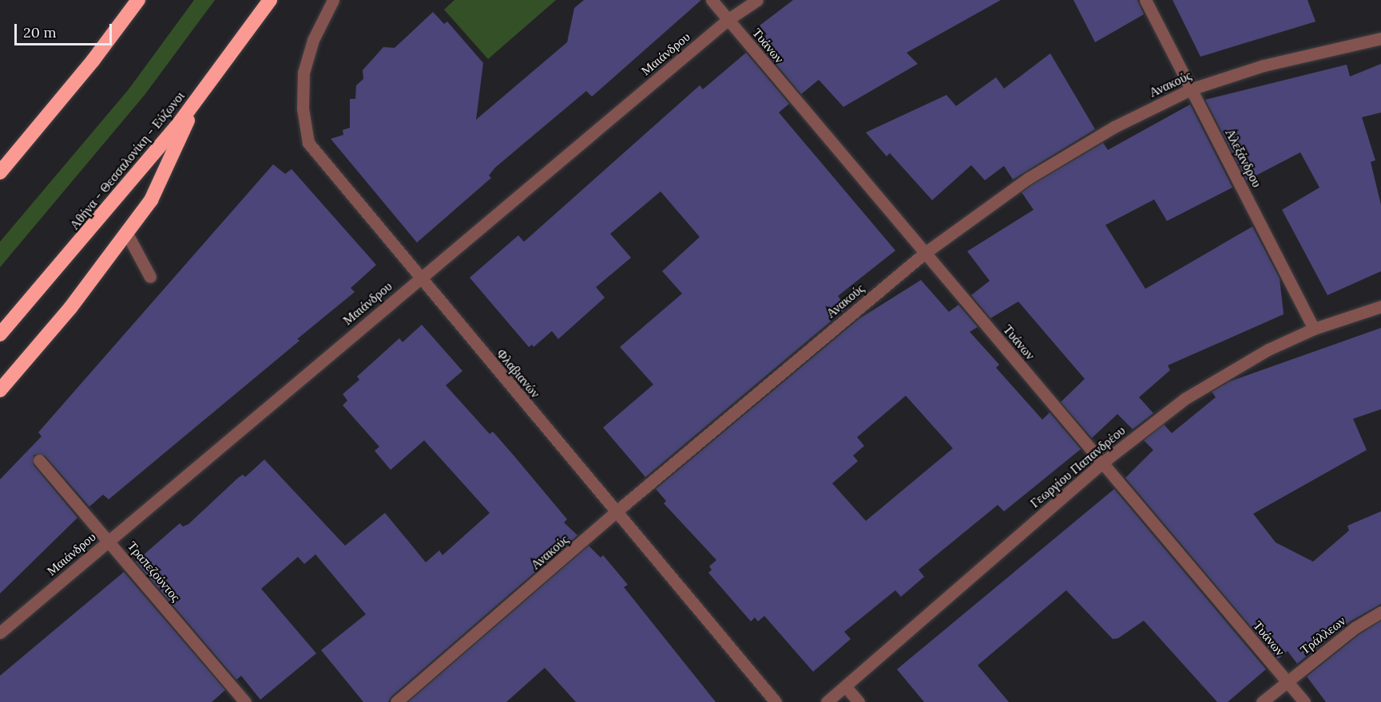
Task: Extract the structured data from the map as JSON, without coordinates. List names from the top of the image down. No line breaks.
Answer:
{"streets":{"highway":["Αθήνα - Θεσσαλονίκη - Εύζωνοι"],"street":["Τυάνων","Μαιάνδρου","Ανακούς","Αλεξάνδρου","Φλαβιανών","Γεωργίου Παπανδρέου","Τραπεζούντος","Τράλλεων"]},"crossings":[["Τυάνων","Μαιάνδρου"],["Τυάνων","Ανακούς"],["Τυάνων","Γεωργίου Παπανδρέου"],["Τυάνων","Τράλλεων"],["Μαιάνδρου","Φλαβιανών"],["Μαιάνδρου","Τραπεζούντος"],["Ανακούς","Αλεξάνδρου"],["Ανακούς","Φλαβιανών"],["Αλεξάνδρου","Γεωργίου Παπανδρέου"]],"scale_bar":"20 m"}
